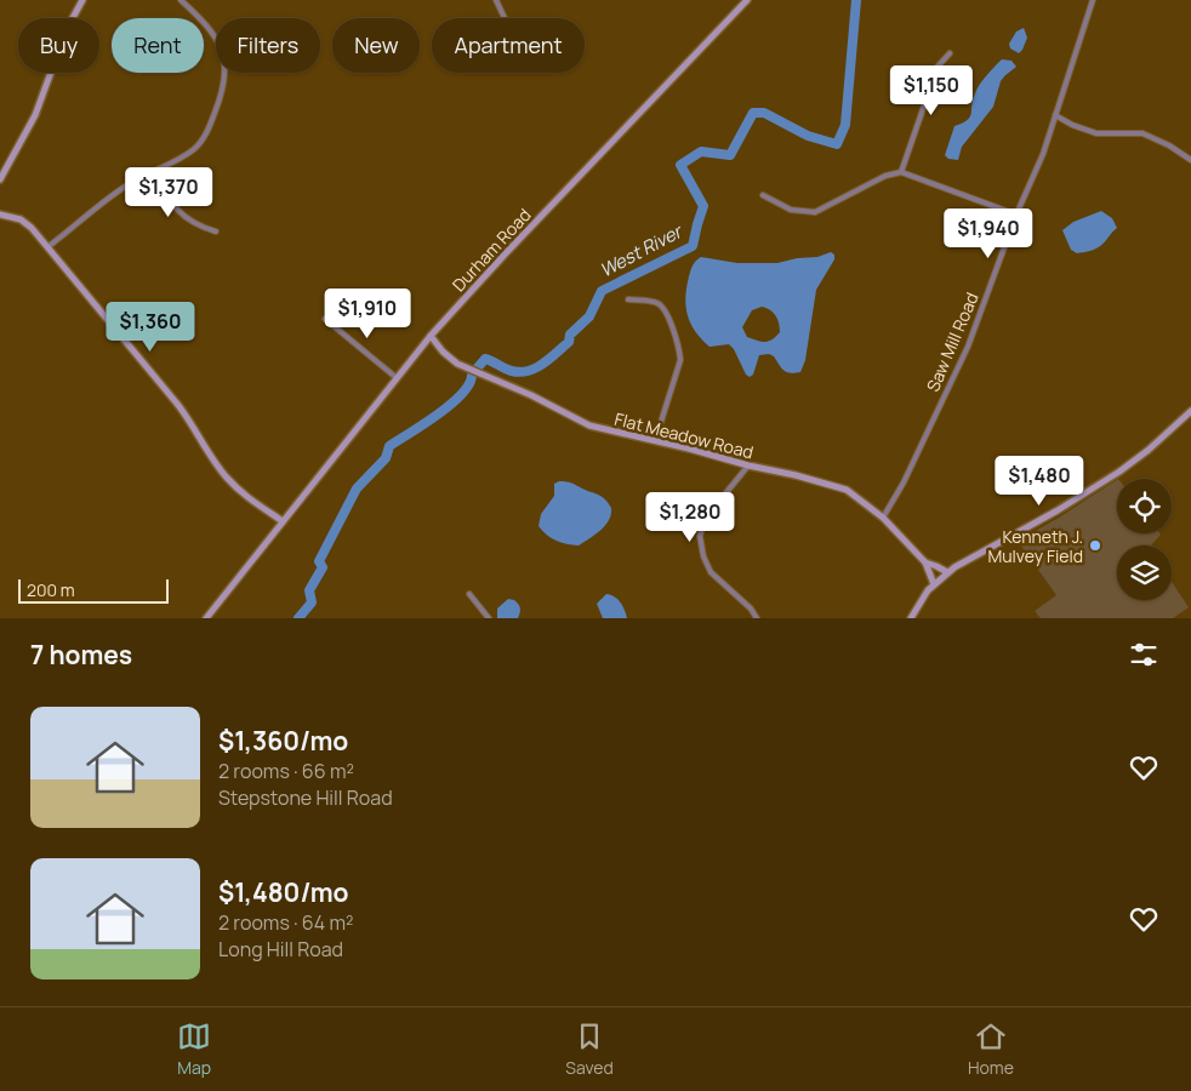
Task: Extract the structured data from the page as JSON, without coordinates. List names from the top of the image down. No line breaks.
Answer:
{"streets":{"street":["Durham Road","Saw Mill Road","Flat Meadow Road"]},"crossings":[["Durham Road","Flat Meadow Road"],["Saw Mill Road","Flat Meadow Road"]],"water":["West River"],"places":["Kenneth J. Mulvey Field"],"scale_bar":"200 m","page":{"chip":["Buy","Rent","Filters","New","Apartment"],"price":["$1,150","$1,370","$1,940","$1,910","$1,360","$1,480","$1,280"],"scale":"200 m","heading":"7 homes","list":[{"name":"$1,360/mo","note":"2 rooms · 66 m² · Stepstone Hill Road"},{"name":"$1,480/mo","note":"2 rooms · 64 m² · Long Hill Road"}],"tabs":["Map","Saved","Home"]}}
